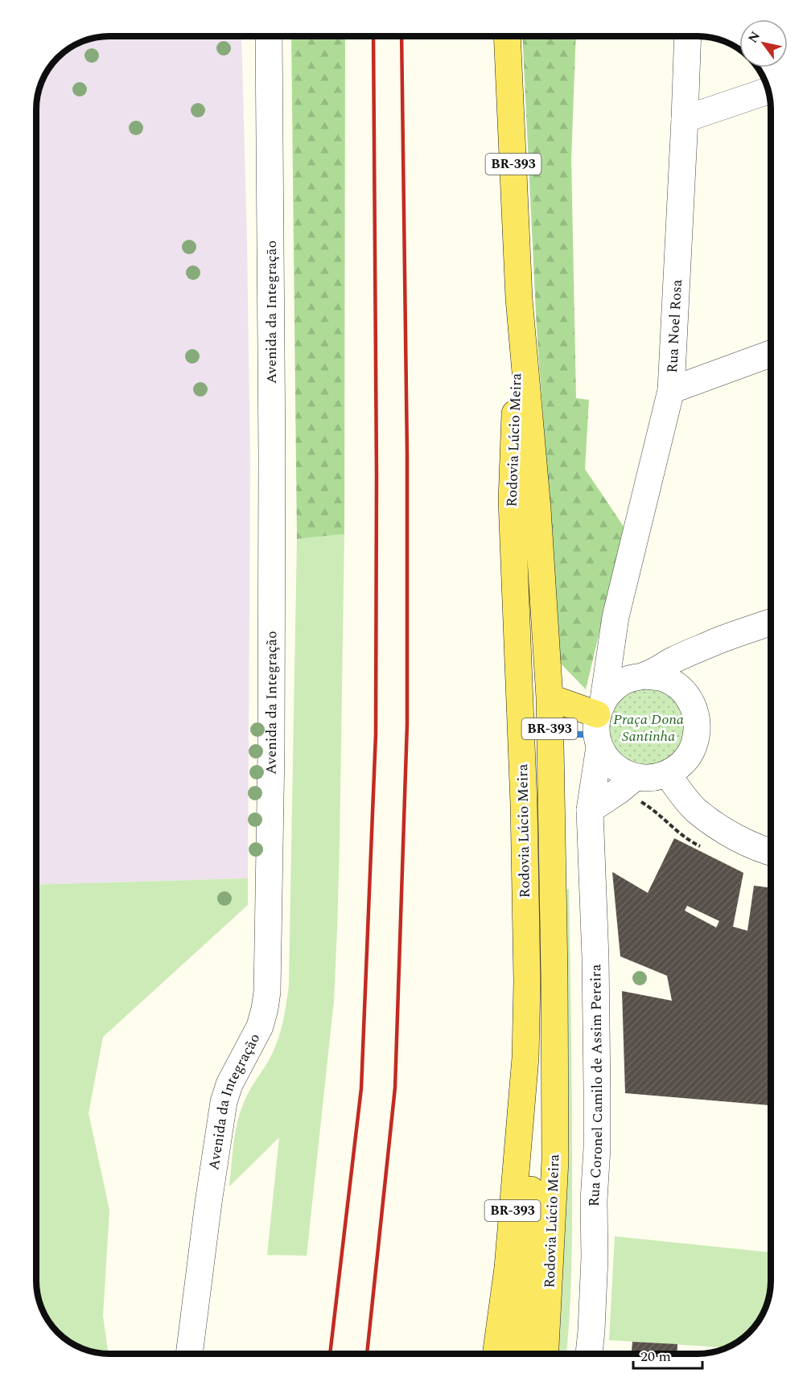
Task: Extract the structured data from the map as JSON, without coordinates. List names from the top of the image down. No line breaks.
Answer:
{"streets":{"main road":["BR-393","Rodovia Lúcio Meira"],"street":["Avenida da Integração","Rua Noel Rosa","Rua Coronel Camilo de Assim Pereira"]},"crossings":[["Rua Noel Rosa","Rua Coronel Camilo de Assim Pereira"]],"parks":["Praça Dona Santinha"],"scale_bar":"20 m","north":"top left"}
